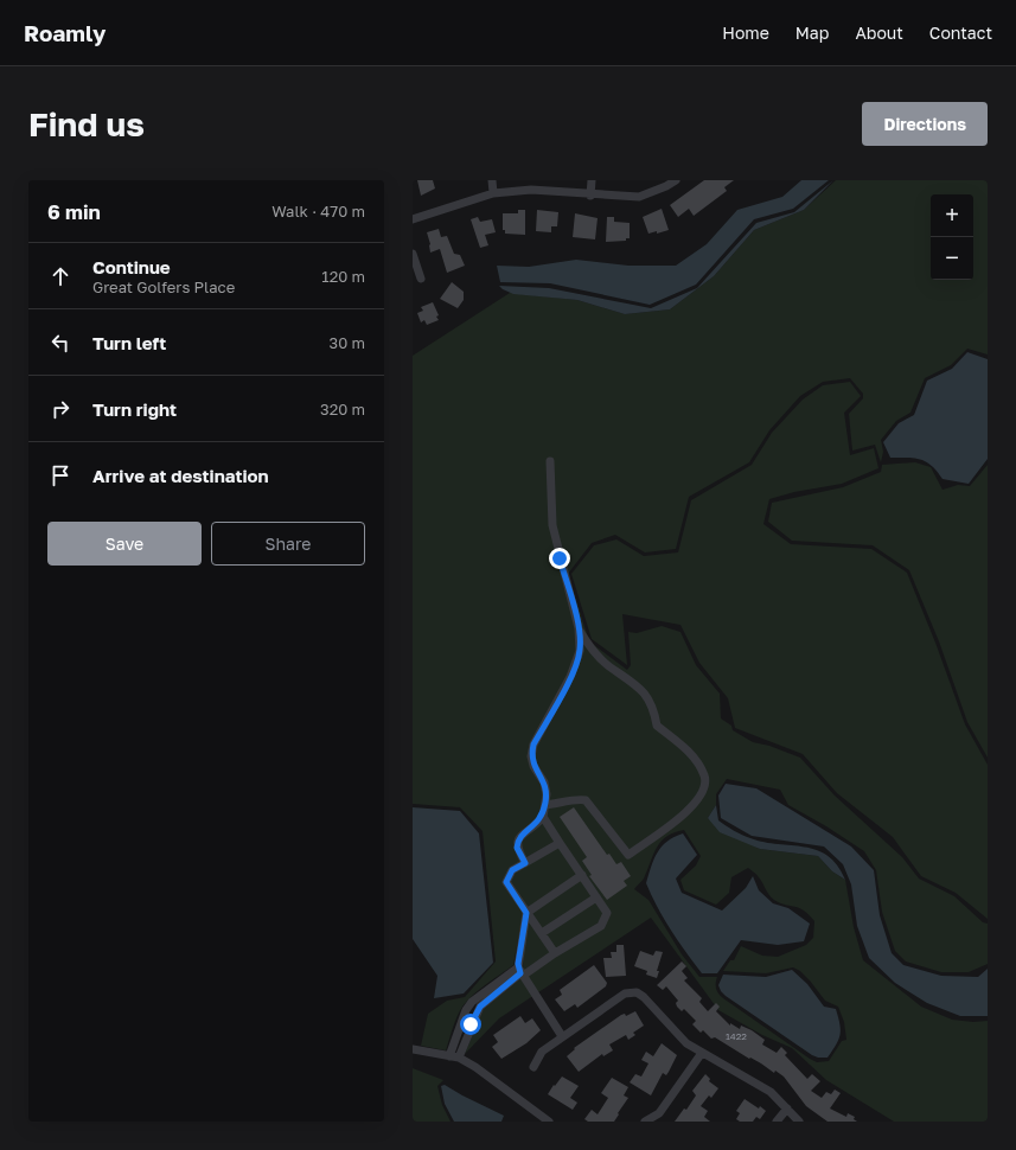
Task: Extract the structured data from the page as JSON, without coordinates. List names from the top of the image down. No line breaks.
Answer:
{"house_numbers":["1422"],"page":{"header":"Roamly","nav":["Home","Map","About","Contact"],"buttons":["Directions",["Save","Share"]],"title":"Find us","heading":["6 min","Walk · 470 m"],"map_buttons":["+","−"],"list":[["Continue","Great Golfers Place","120 m"],["Turn left","30 m"],["Turn right","320 m"],"Arrive at destination"]}}
